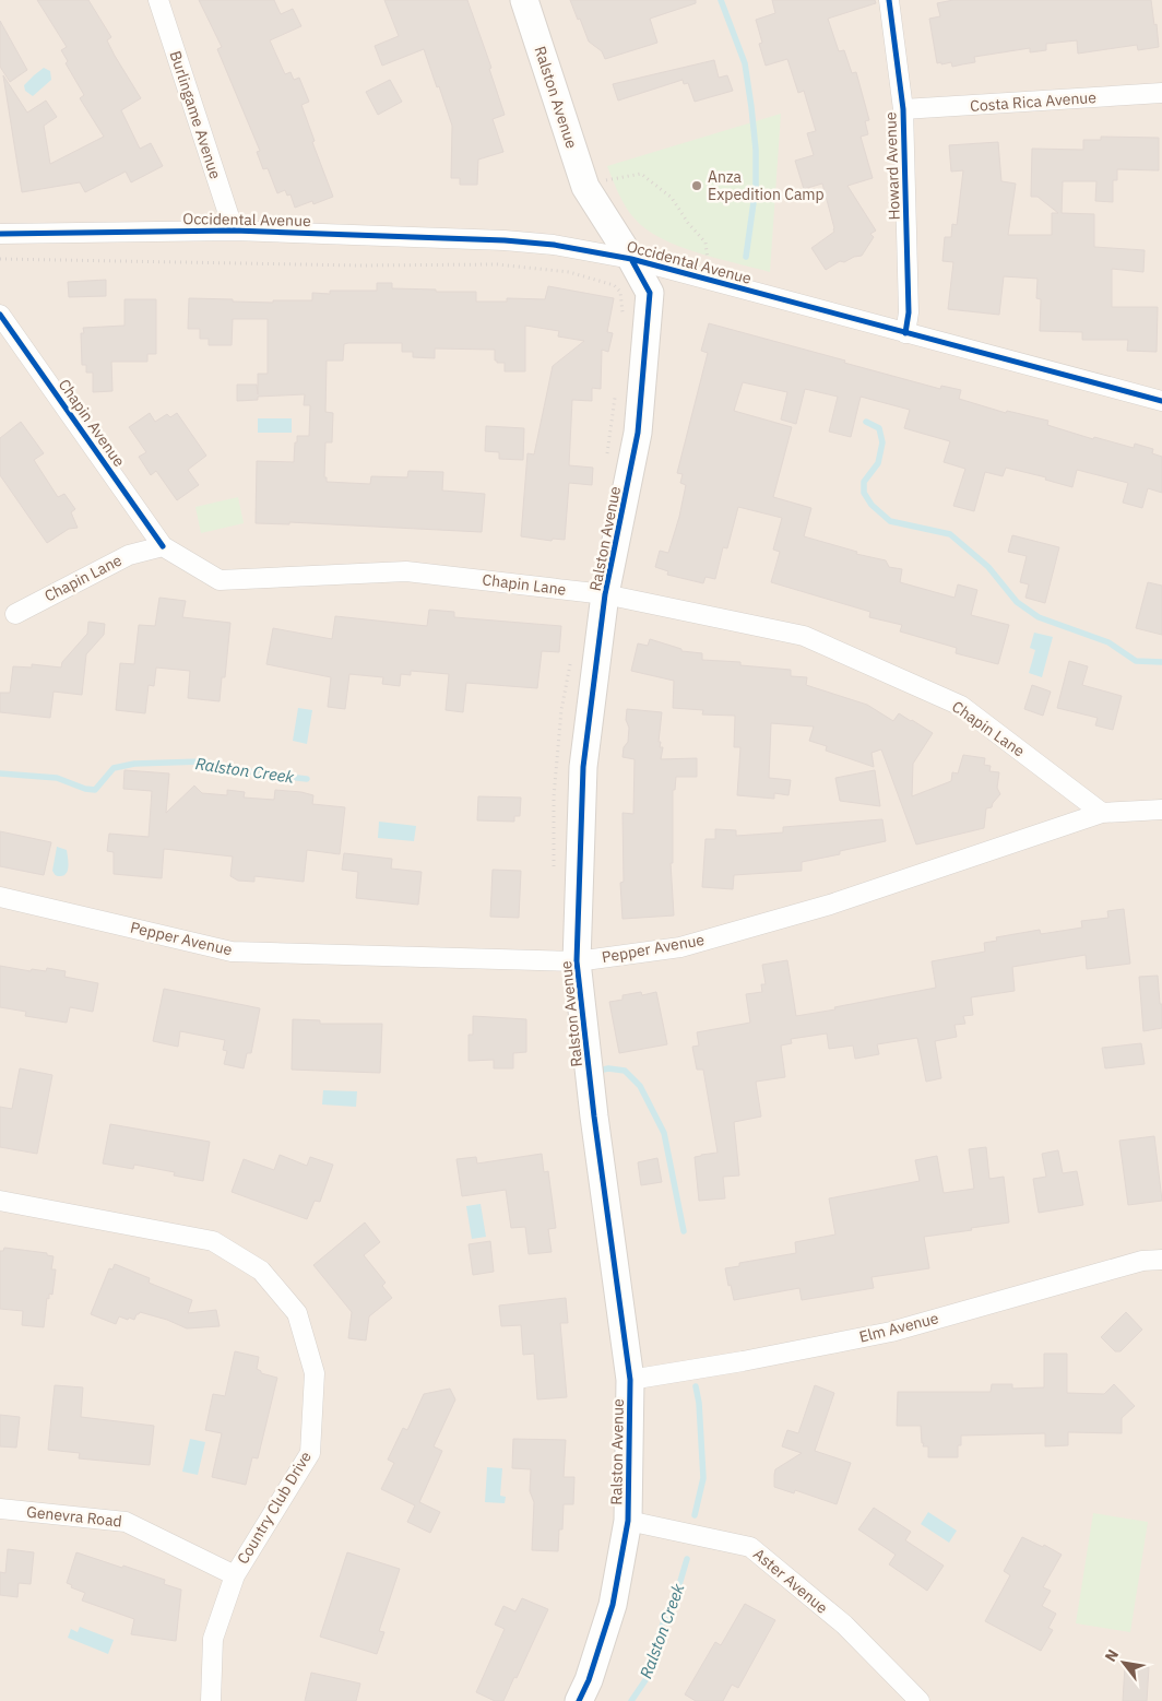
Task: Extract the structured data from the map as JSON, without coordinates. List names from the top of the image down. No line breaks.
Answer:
{"streets":{"street":["Ralston Avenue","Costa Rica Avenue","Burlingame Avenue","Howard Avenue","Occidental Avenue","Chapin Avenue","Chapin Lane","Pepper Avenue","Elm Avenue","Country Club Drive","Genevra Road","Aster Avenue"]},"crossings":[["Ralston Avenue","Occidental Avenue"],["Ralston Avenue","Chapin Lane"],["Ralston Avenue","Pepper Avenue"],["Ralston Avenue","Elm Avenue"],["Ralston Avenue","Aster Avenue"],["Costa Rica Avenue","Howard Avenue"],["Burlingame Avenue","Occidental Avenue"],["Howard Avenue","Occidental Avenue"],["Chapin Avenue","Chapin Lane"],["Chapin Lane","Pepper Avenue"],["Country Club Drive","Genevra Road"]],"water":["Ralston Creek"],"places":["Anza Expedition Camp"],"north":"top left"}
